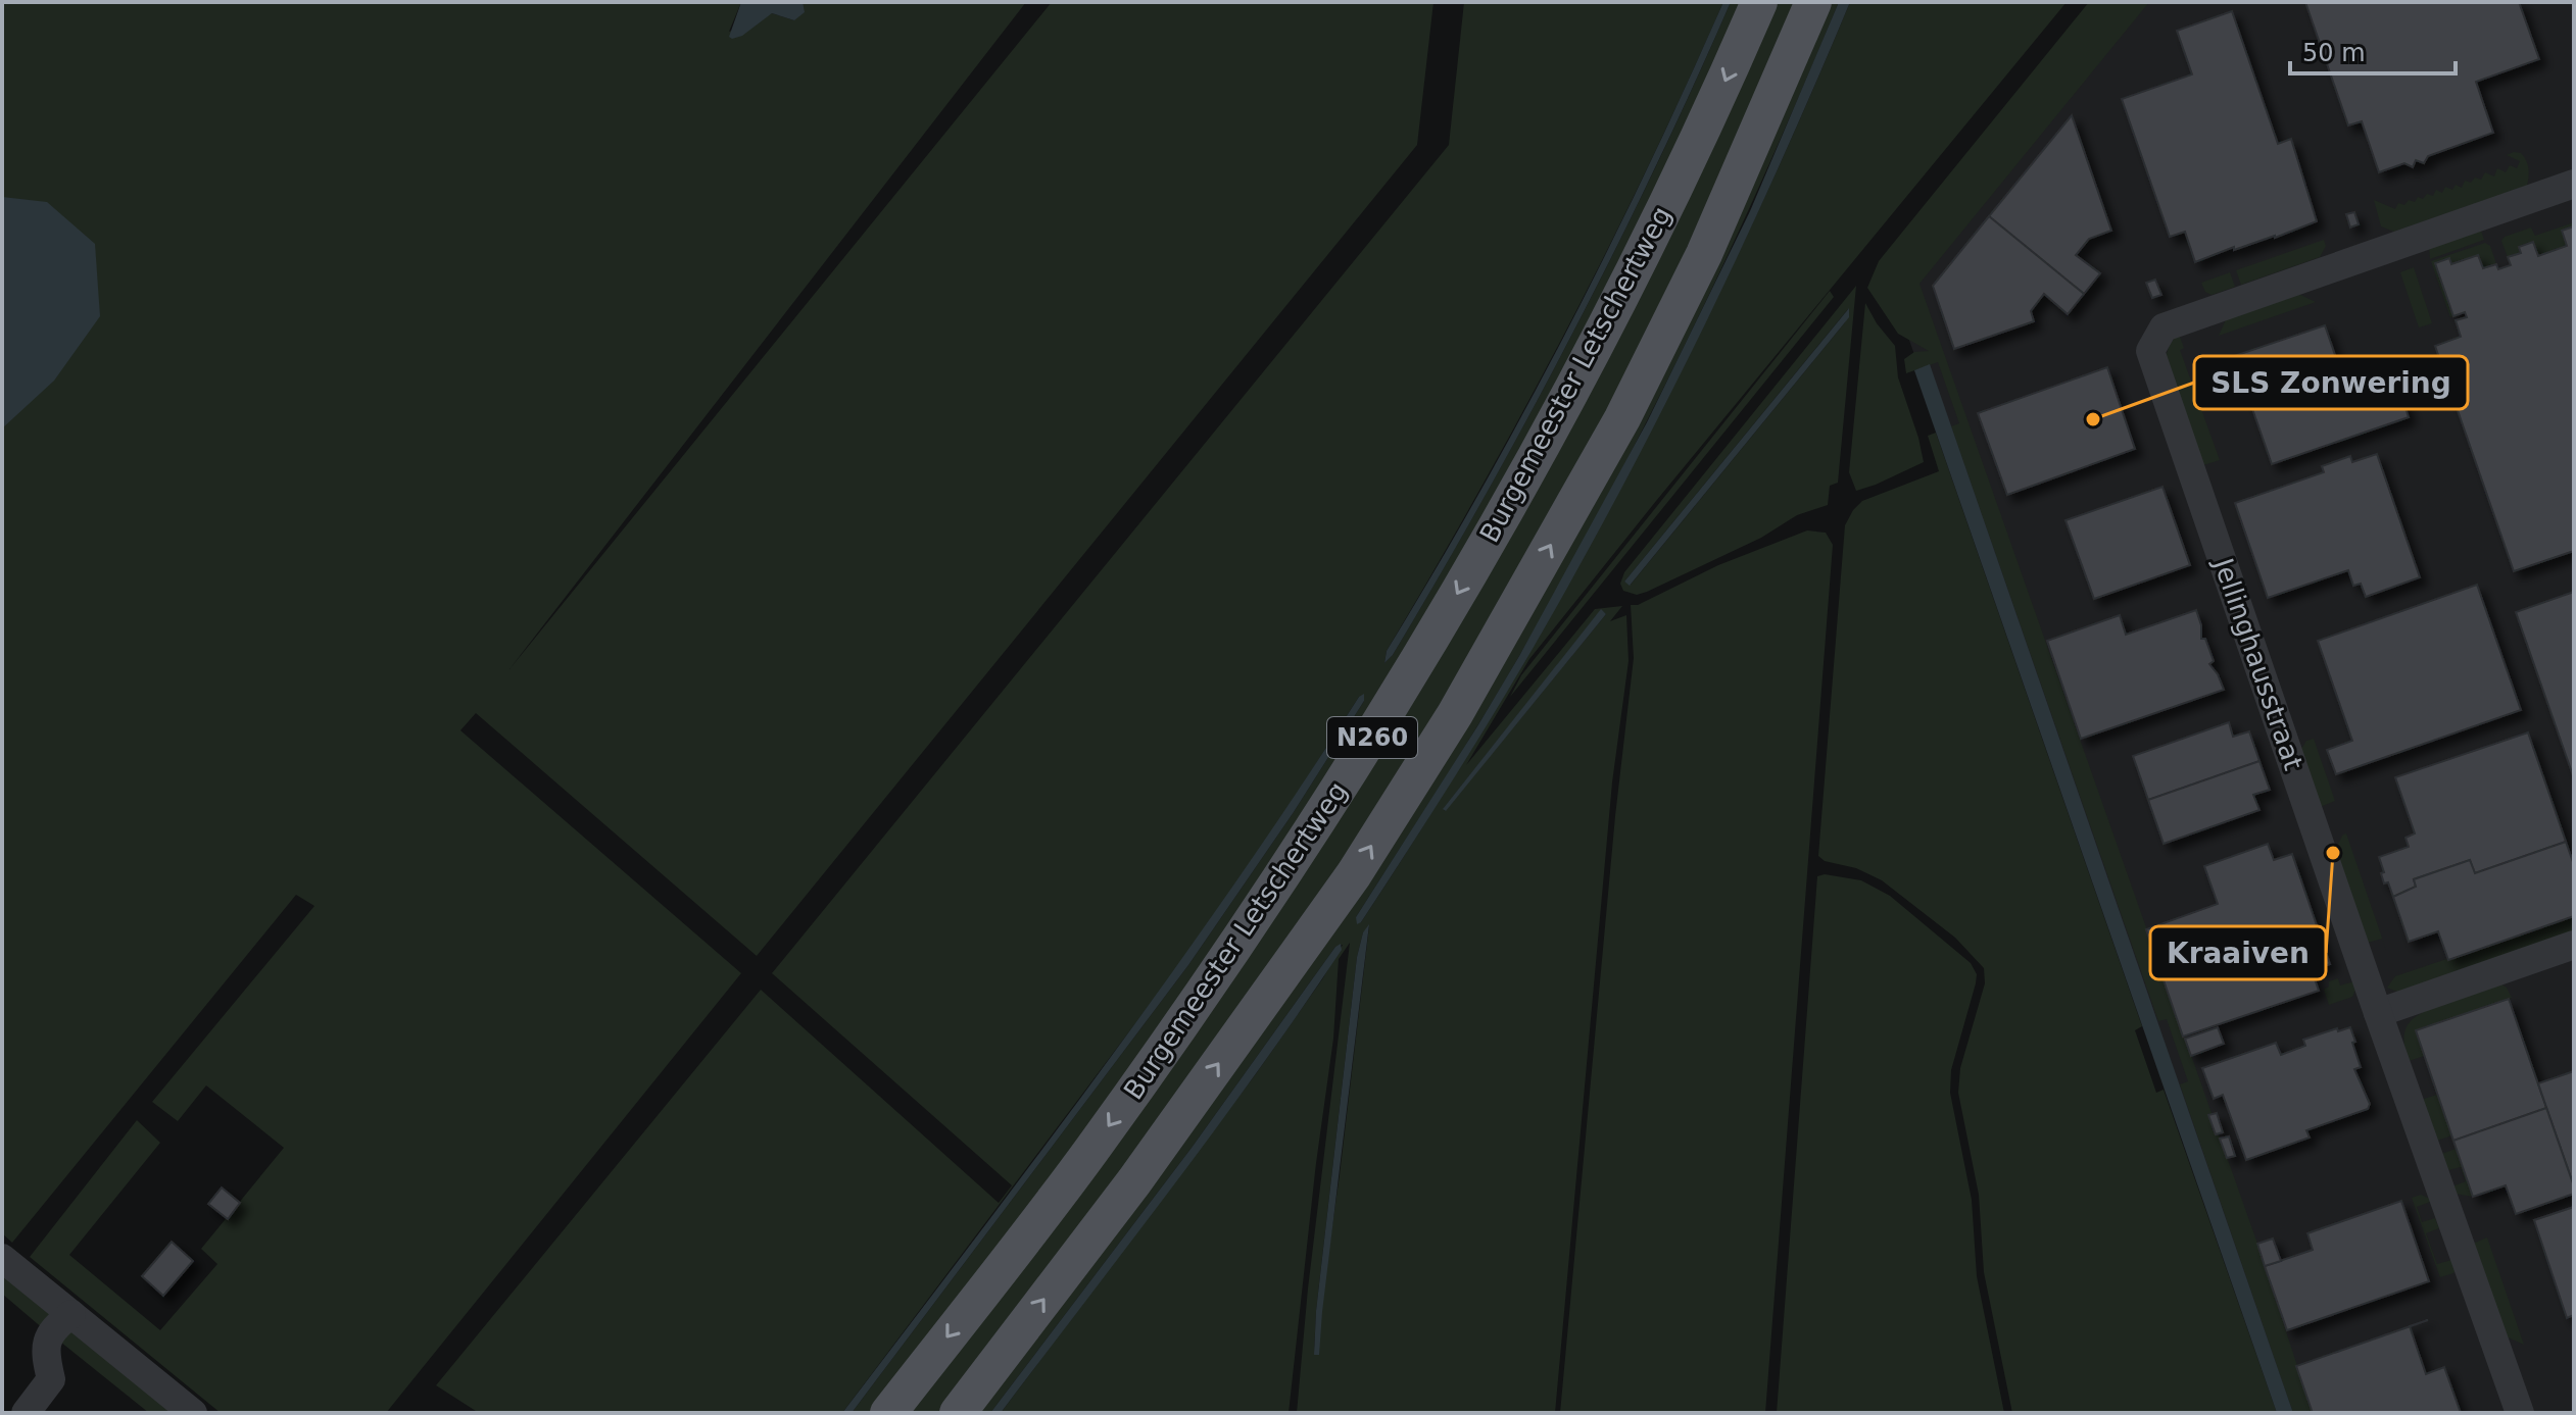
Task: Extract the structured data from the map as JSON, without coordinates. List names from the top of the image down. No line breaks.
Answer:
{"streets":{"main road":["Burgemeester Letschertweg","N260"],"street":["Jellinghausstraat"]},"places":["SLS Zonwering","Kraaiven"],"scale_bar":"50 m"}
